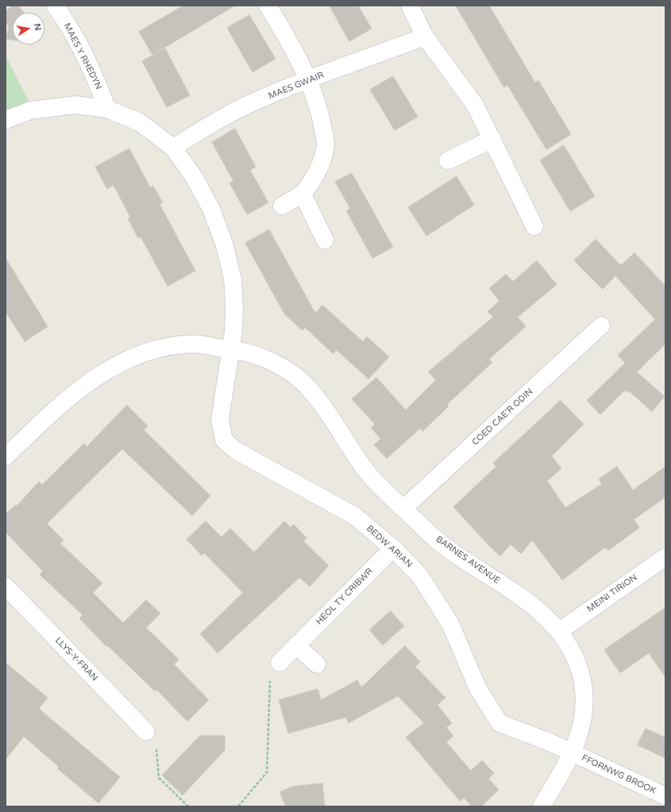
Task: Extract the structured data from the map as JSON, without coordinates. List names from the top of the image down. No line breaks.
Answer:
{"streets":{"street":["MAES Y RHEDYN","MAES GWAIR","COED CAE'R ODIN","BEDW ARIAN","BARNES AVENUE","MEINI TIRION","HEOL TY CRIBWR","LLYS-Y-FRAN","FFORNWG BROOK"]},"crossings":[["MAES Y RHEDYN","BEDW ARIAN"],["MAES GWAIR","BEDW ARIAN"],["COED CAE'R ODIN","BARNES AVENUE"],["BEDW ARIAN","BARNES AVENUE"],["BEDW ARIAN","HEOL TY CRIBWR"],["BEDW ARIAN","FFORNWG BROOK"],["BARNES AVENUE","MEINI TIRION"],["BARNES AVENUE","FFORNWG BROOK"]],"north":"right"}
